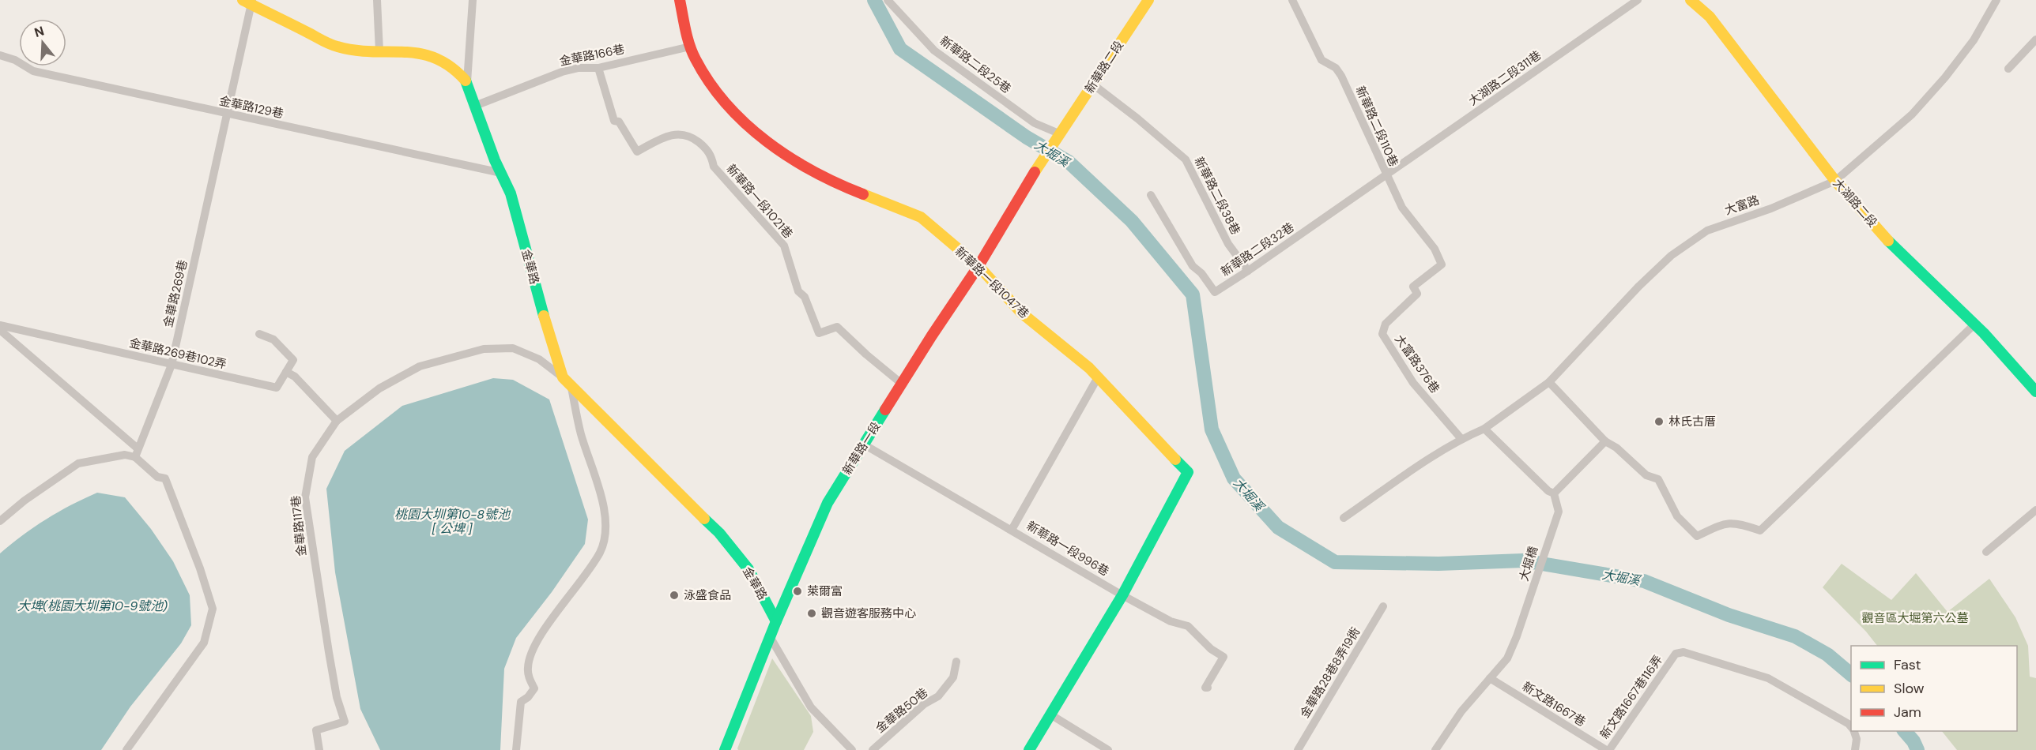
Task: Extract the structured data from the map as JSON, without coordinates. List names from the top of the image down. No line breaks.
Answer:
{"streets":{"street":["金華路166巷","新華路二段25巷","新華路二段","大湖路二段311巷","金華路129巷","新華路二段110巷","新華路二段38巷","新華路一段1021巷","大湖路二段","大富路","新華路二段32巷","金華路","新華路一段1047巷","金華路269巷","金華路269巷102弄","大富路376巷","新華路一段","金華路117巷","新華路一段996巷","大堀橋","金華路28巷8弄19衖","新文路1667巷116弄","新文路1667巷","金華路50巷"]},"crossings":[["金華路166巷","新華路一段1021巷"],["金華路166巷","金華路"],["金華路166巷","新華路一段1047巷"],["新華路二段25巷","新華路二段"],["新華路二段","新華路二段38巷"],["新華路二段","新華路一段"],["大湖路二段311巷","新華路二段110巷"],["大湖路二段311巷","新華路二段32巷"],["金華路129巷","金華路"],["金華路129巷","金華路269巷"],["新華路二段110巷","新華路二段32巷"],["新華路二段110巷","大富路376巷"],["新華路二段38巷","新華路二段32巷"],["新華路一段1021巷","新華路一段"],["大湖路二段","大富路"],["大富路","大富路376巷"],["金華路","金華路269巷"],["金華路","新華路一段"],["金華路","金華路117巷"],["新華路一段1047巷","新華路一段"],["新華路一段1047巷","新華路一段996巷"],["金華路269巷","金華路269巷102弄"],["新華路一段","新華路一段996巷"],["大堀橋","新文路1667巷"],["新文路1667巷116弄","新文路1667巷"]],"water":["大堀溪","桃園大圳第10-8號池 [ 公埤 ]","大埤(桃園大圳第10-9號池)"],"parks":["觀音區大堀第六公墓"],"places":["林氏古厝","萊爾富","泳盛食品","觀音遊客服務中心"],"legend":["Fast","Slow","Jam"],"north":"top"}
